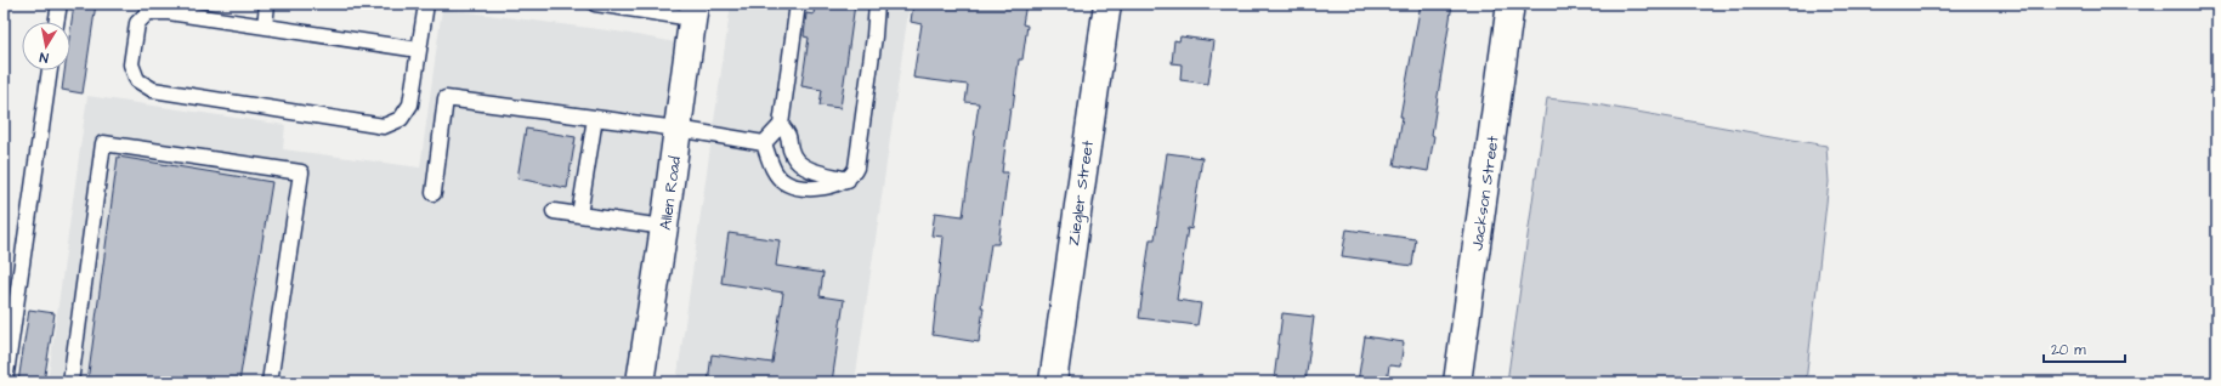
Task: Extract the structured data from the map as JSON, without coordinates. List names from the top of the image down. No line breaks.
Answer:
{"streets":{"street":["Allen Road","Ziegler Street","Jackson Street"]},"scale_bar":"20 m","north":"bottom"}
